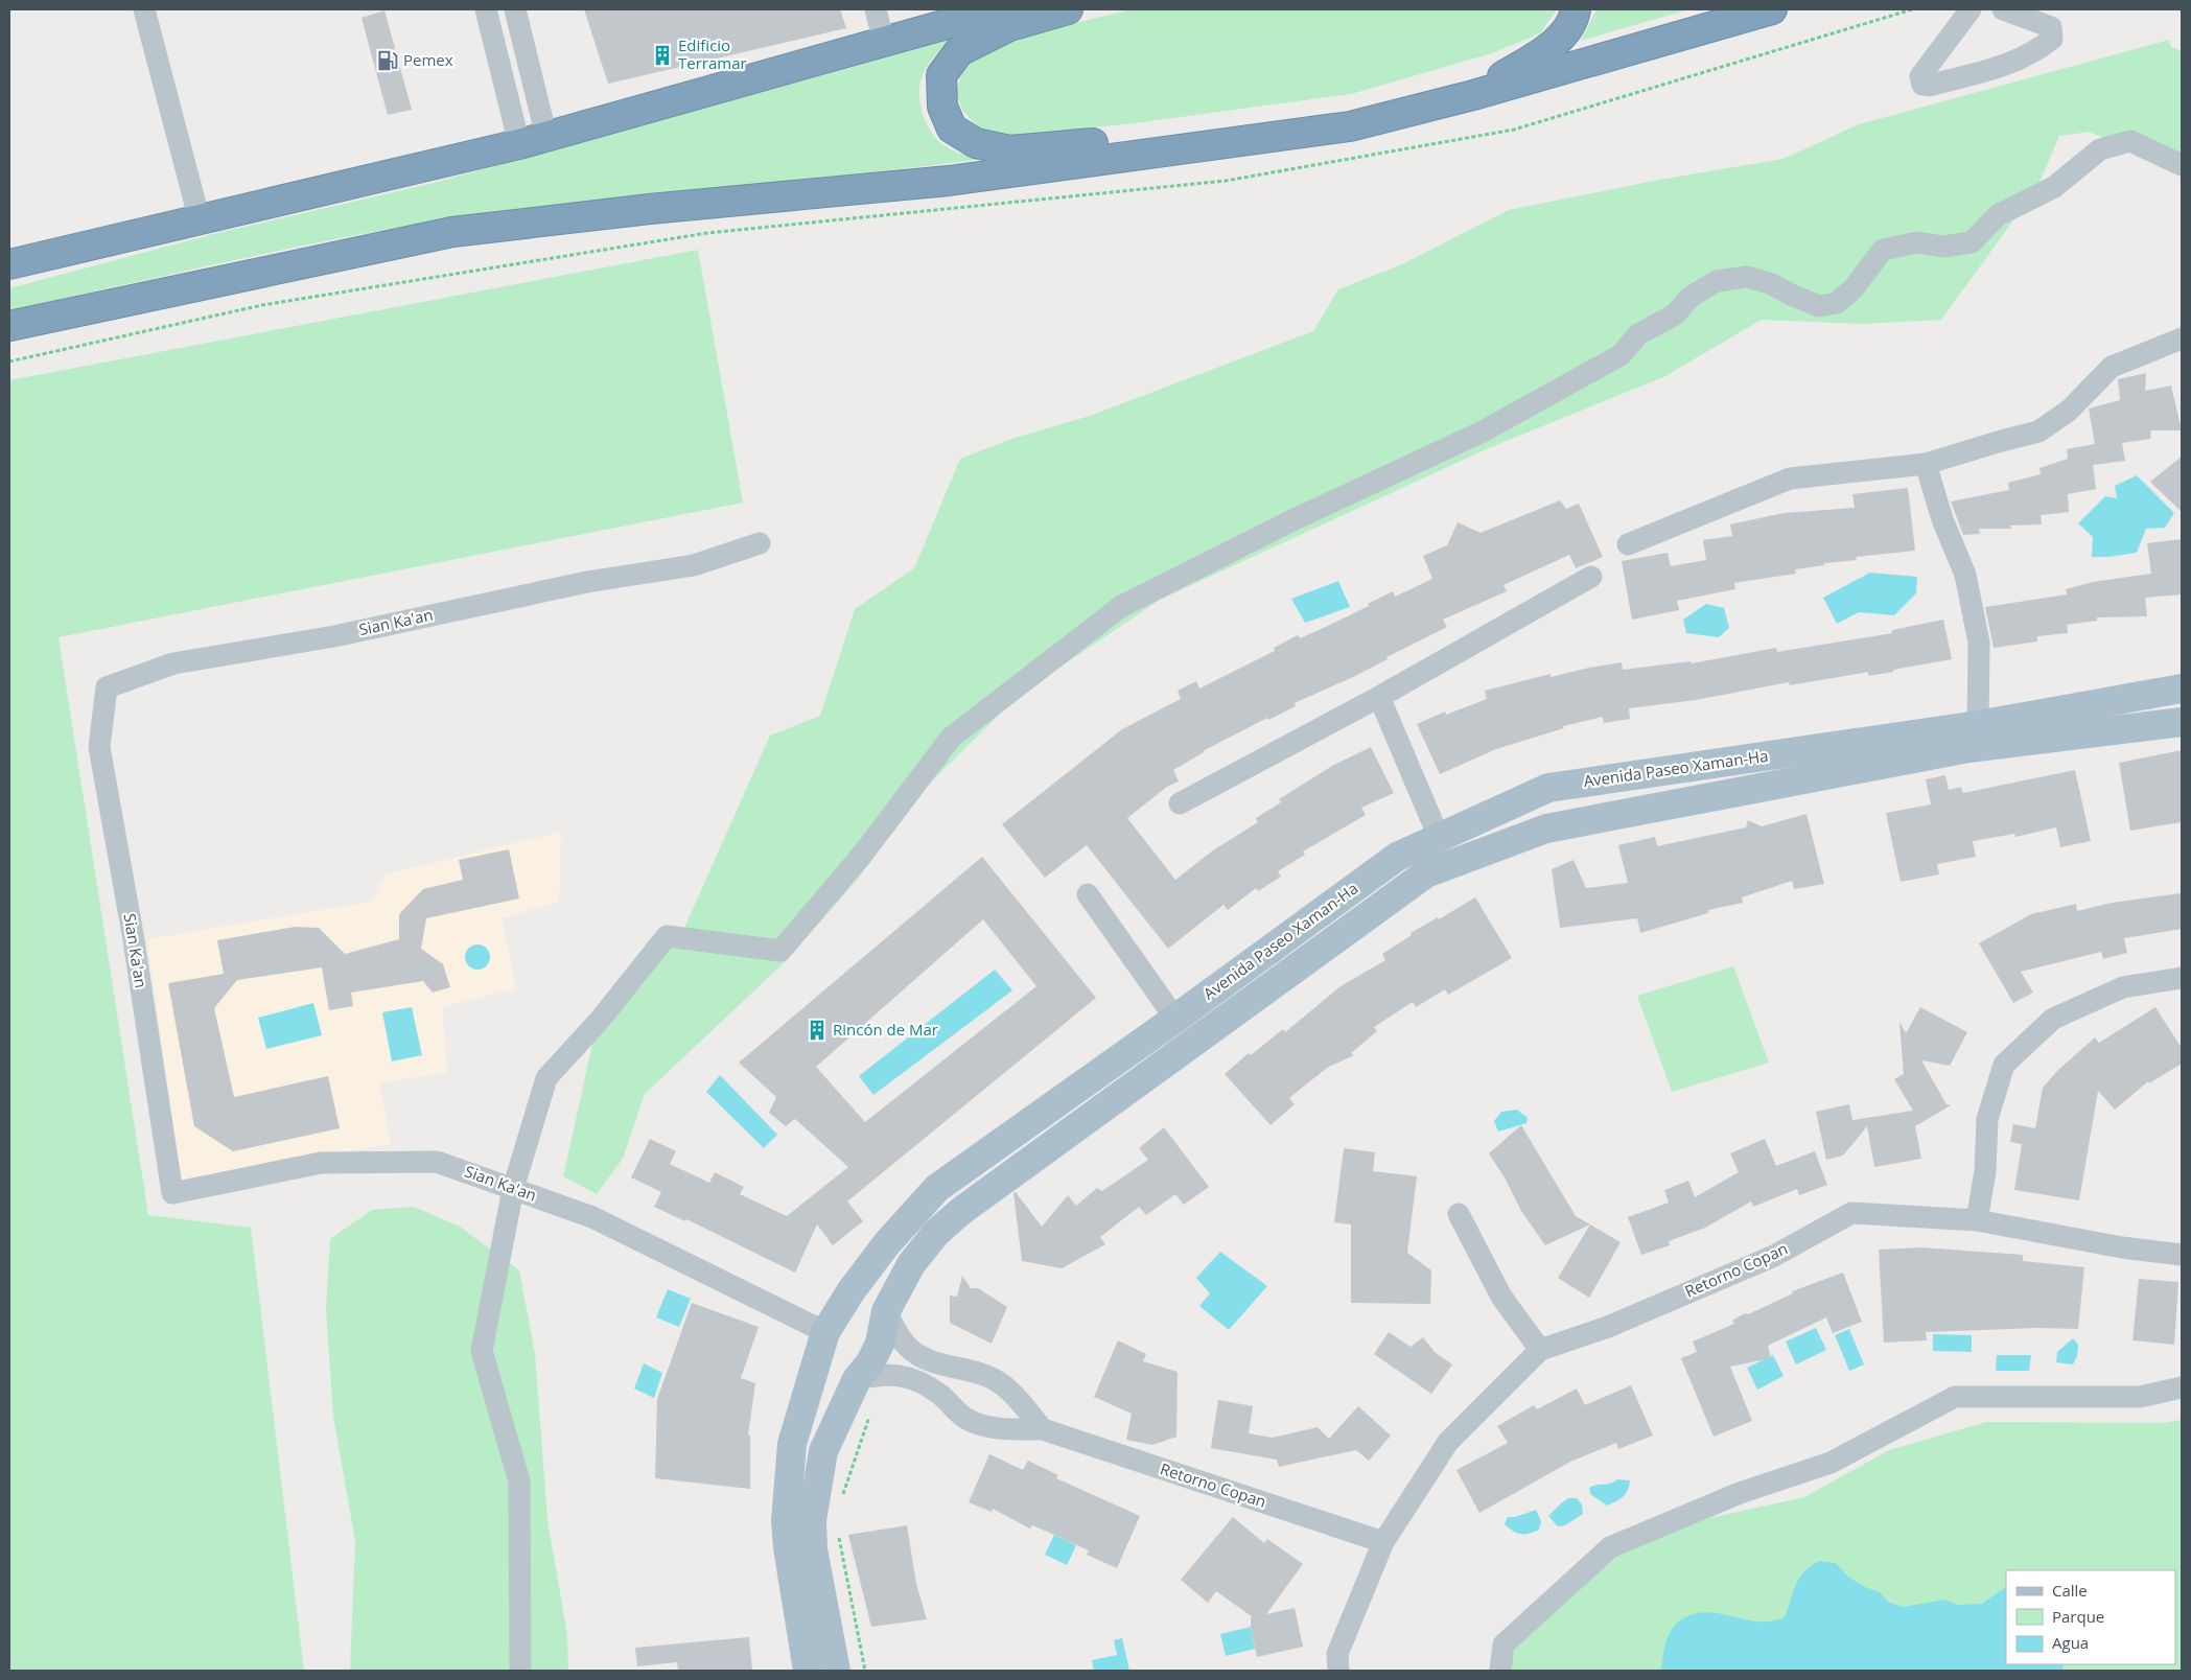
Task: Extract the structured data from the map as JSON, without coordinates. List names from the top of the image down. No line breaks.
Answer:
{"streets":{"main road":["Avenida Paseo Xaman-Ha"],"street":["Sian Ka'an","Retorno Copan"]},"crossings":[["Sian Ka'an","Avenida Paseo Xaman-Ha"],["Avenida Paseo Xaman-Ha","Retorno Copan"]],"places":{"building":["Edificio Terramar","Rincón de Mar"],"fuel station":["Pemex"]},"legend":["Calle","Parque","Agua"]}
